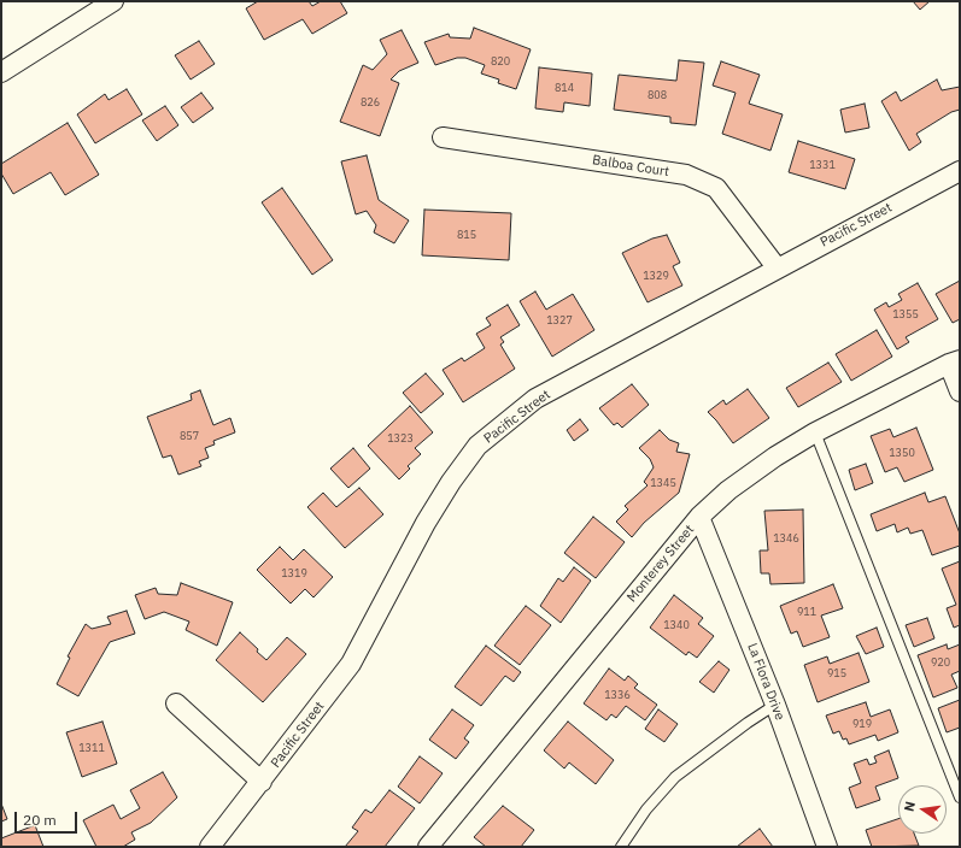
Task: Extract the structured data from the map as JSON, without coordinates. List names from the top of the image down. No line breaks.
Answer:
{"streets":{"street":["Balboa Court","Pacific Street","Monterey Street","La Flora Drive"]},"crossings":[["Balboa Court","Pacific Street"],["Monterey Street","La Flora Drive"]],"house_numbers":["820","814","808","826","1331","815","1329","1355","1327","857","1323","1350","1345","1346","1319","911","1340","920","915","1336","919","1311"],"scale_bar":"20 m","north":"left"}
